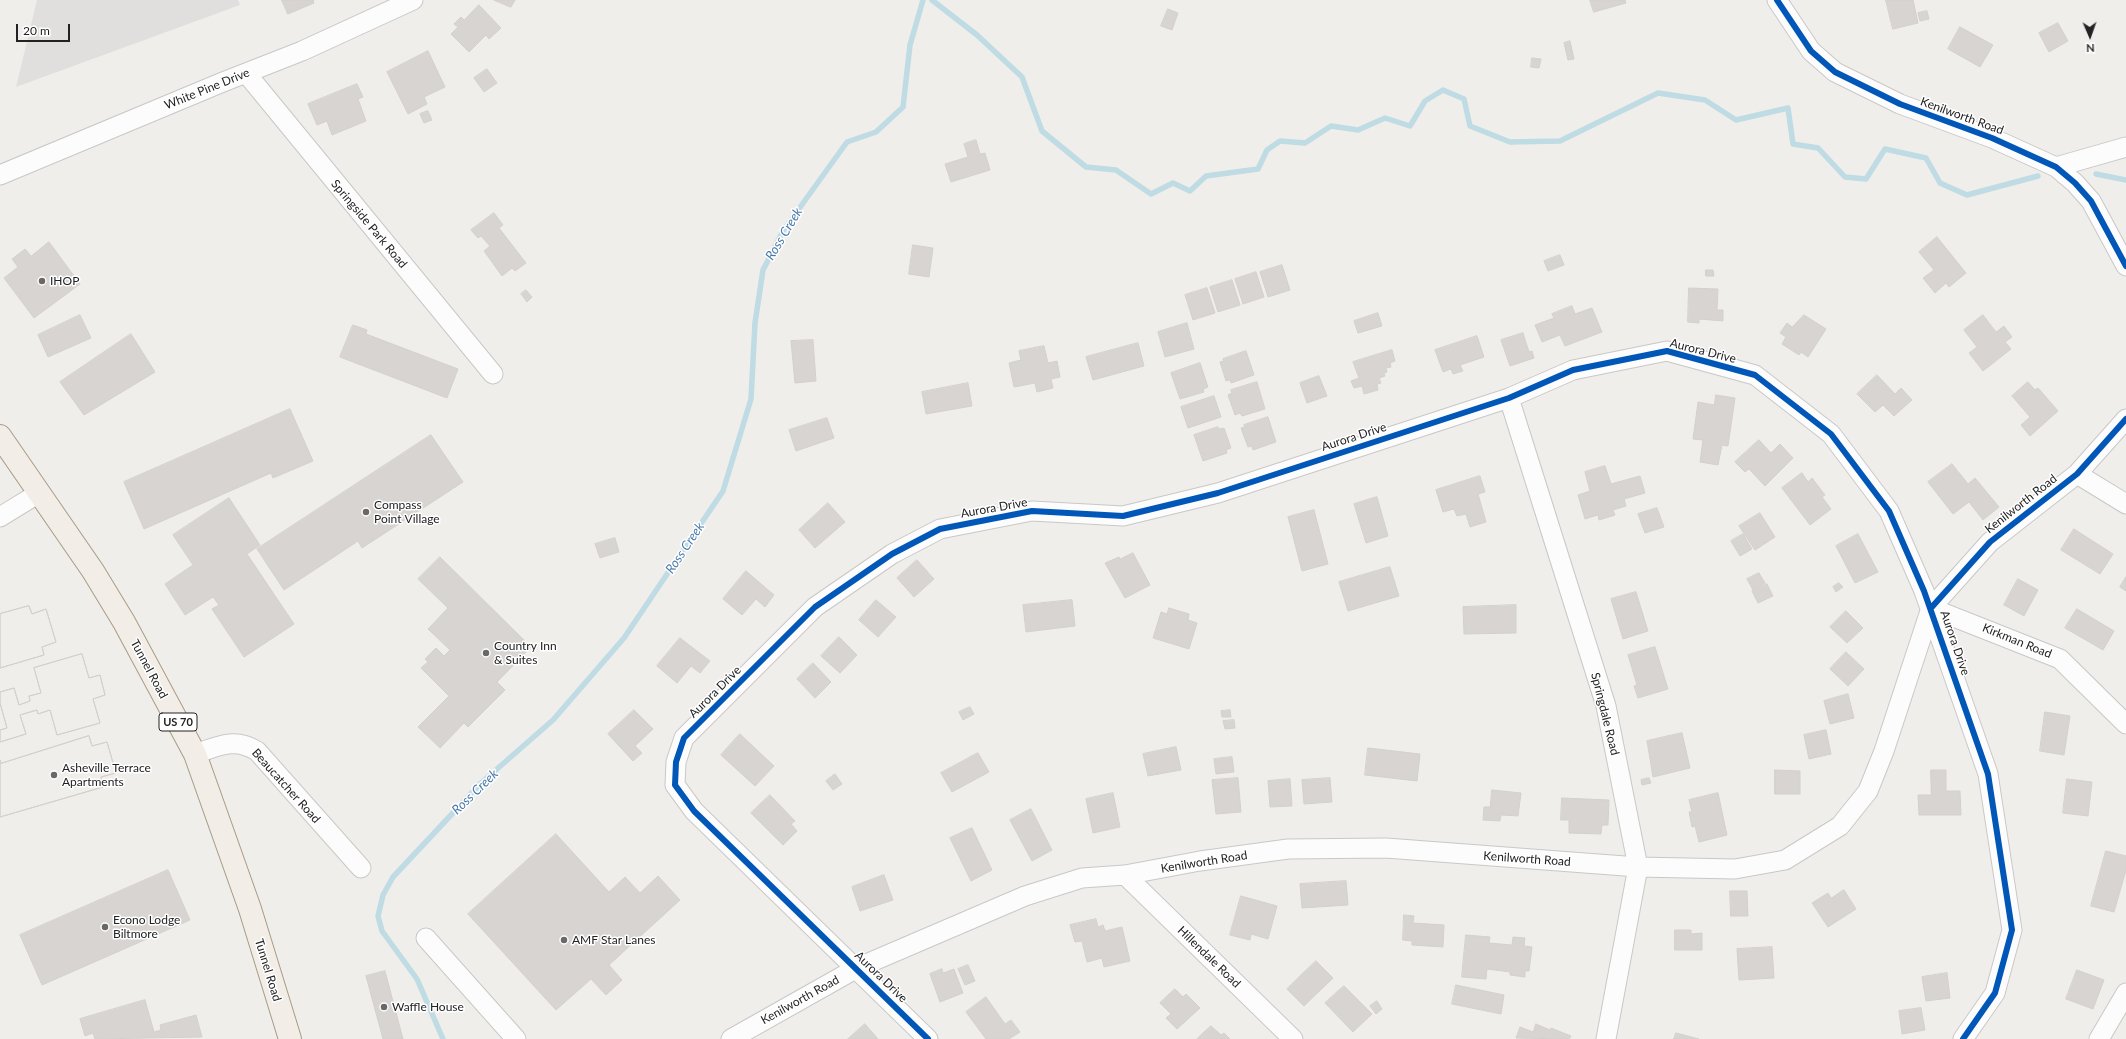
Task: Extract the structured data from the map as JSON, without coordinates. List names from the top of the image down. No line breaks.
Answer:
{"streets":{"main road":["Tunnel Road","US 70"],"street":["White Pine Drive","Kenilworth Road","Springside Park Road","Aurora Drive","Kirkman Road","Springdale Road","Beaucatcher Road","Hillendale Road"]},"crossings":[["White Pine Drive","Springside Park Road"],["Kenilworth Road","Aurora Drive"],["Kenilworth Road","Kirkman Road"],["Kenilworth Road","Springdale Road"],["Kenilworth Road","Hillendale Road"],["Aurora Drive","Kirkman Road"],["Aurora Drive","Springdale Road"],["Tunnel Road","Beaucatcher Road"]],"water":["Ross Creek"],"places":["IHOP","Compass Point Village","Country Inn & Suites","Asheville Terrace Apartments","Econo Lodge Biltmore","AMF Star Lanes","Waffle House"],"scale_bar":"20 m","north":"bottom"}
